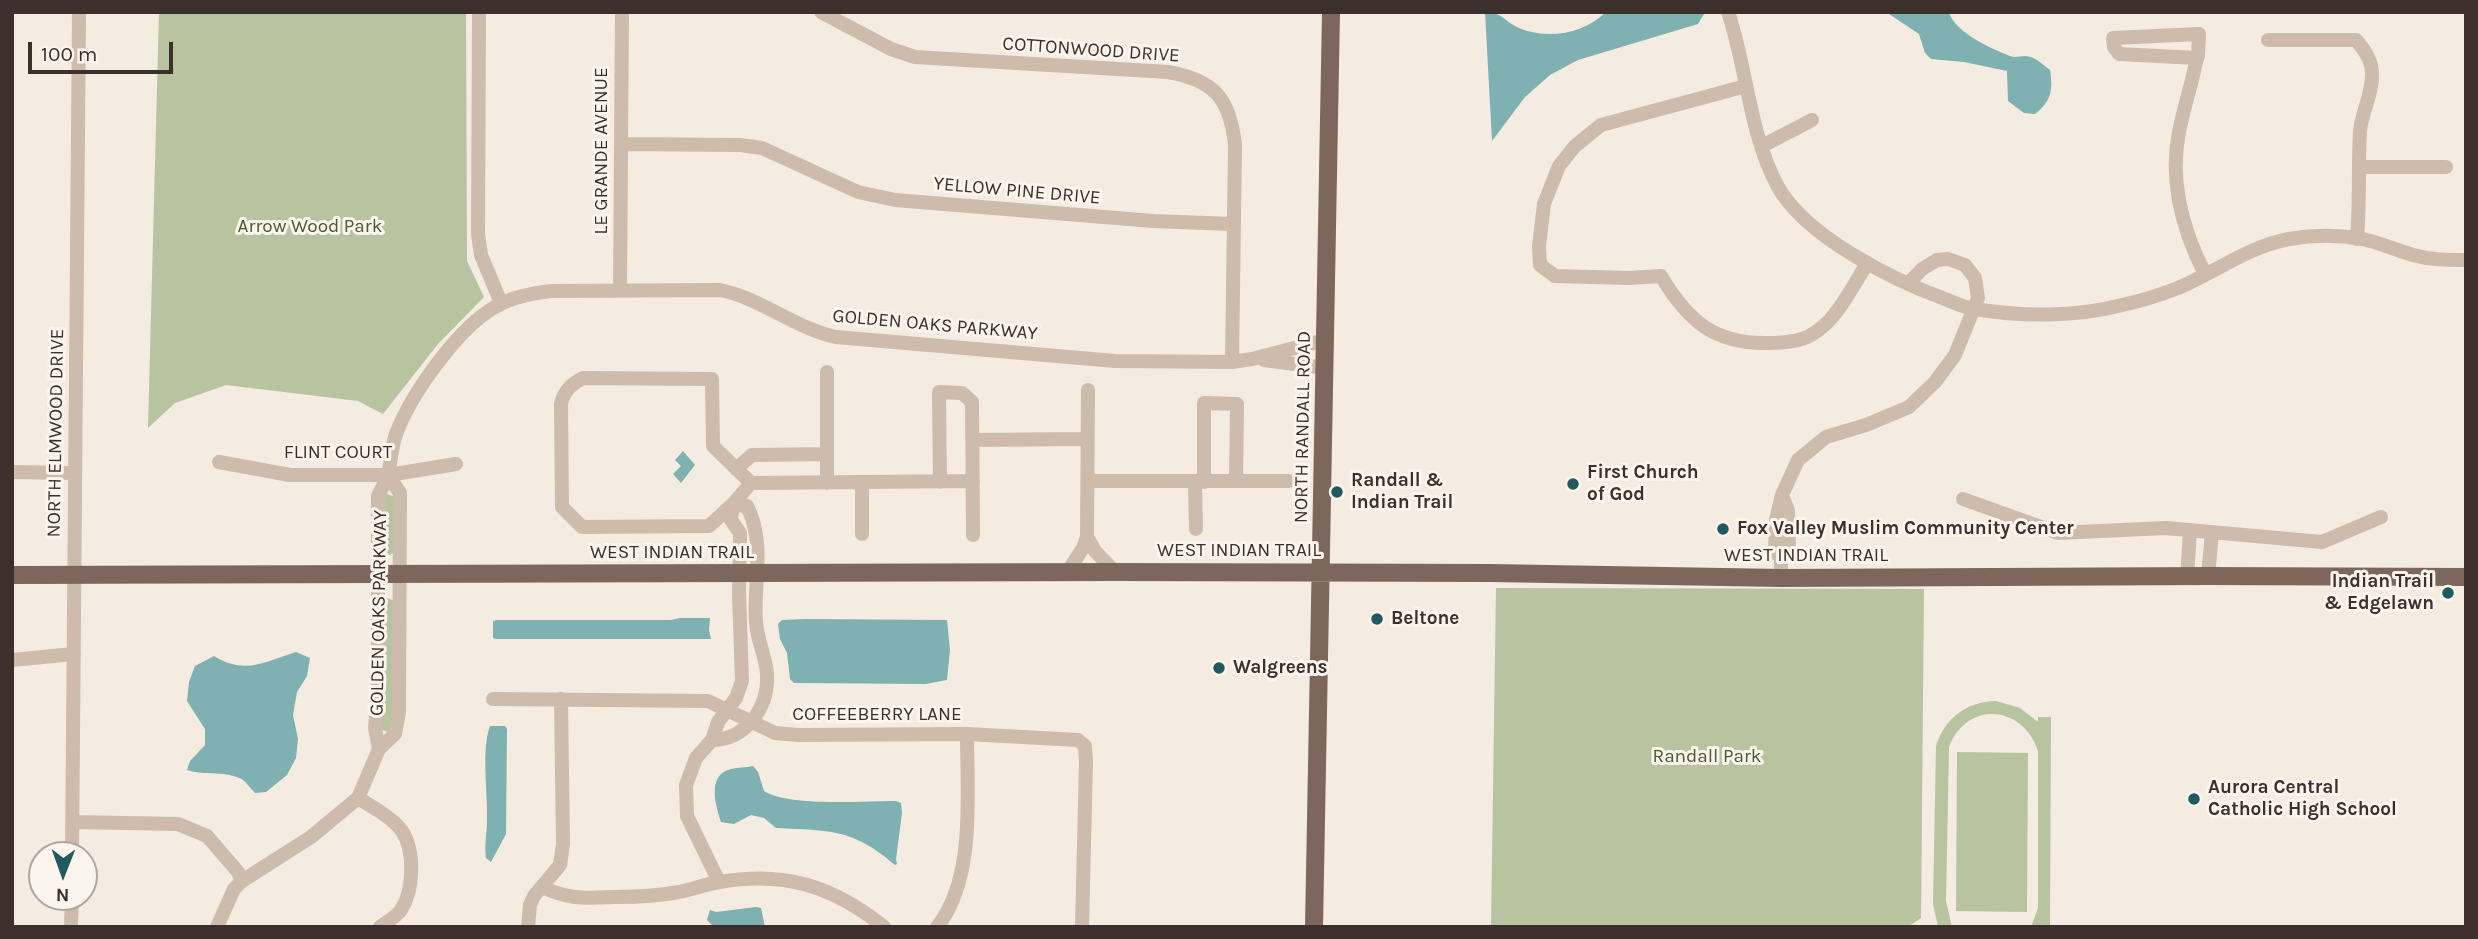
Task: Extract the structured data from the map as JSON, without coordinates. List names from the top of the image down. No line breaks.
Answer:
{"streets":{"main road":["NORTH RANDALL ROAD","WEST INDIAN TRAIL"],"street":["COTTONWOOD DRIVE","LE GRANDE AVENUE","YELLOW PINE DRIVE","GOLDEN OAKS PARKWAY","NORTH ELMWOOD DRIVE","FLINT COURT","COFFEEBERRY LANE"]},"crossings":[["COTTONWOOD DRIVE","YELLOW PINE DRIVE"],["COTTONWOOD DRIVE","GOLDEN OAKS PARKWAY"],["LE GRANDE AVENUE","YELLOW PINE DRIVE"],["LE GRANDE AVENUE","GOLDEN OAKS PARKWAY"],["GOLDEN OAKS PARKWAY","NORTH RANDALL ROAD"],["GOLDEN OAKS PARKWAY","FLINT COURT"],["GOLDEN OAKS PARKWAY","WEST INDIAN TRAIL"],["NORTH RANDALL ROAD","WEST INDIAN TRAIL"],["NORTH ELMWOOD DRIVE","WEST INDIAN TRAIL"]],"parks":["Arrow Wood Park","Randall Park"],"places":["First Church of God","Randall & Indian Trail","Fox Valley Muslim Community Center","Indian Trail & Edgelawn","Beltone","Walgreens","Aurora Central Catholic High School"],"scale_bar":"100 m","north":"bottom"}
